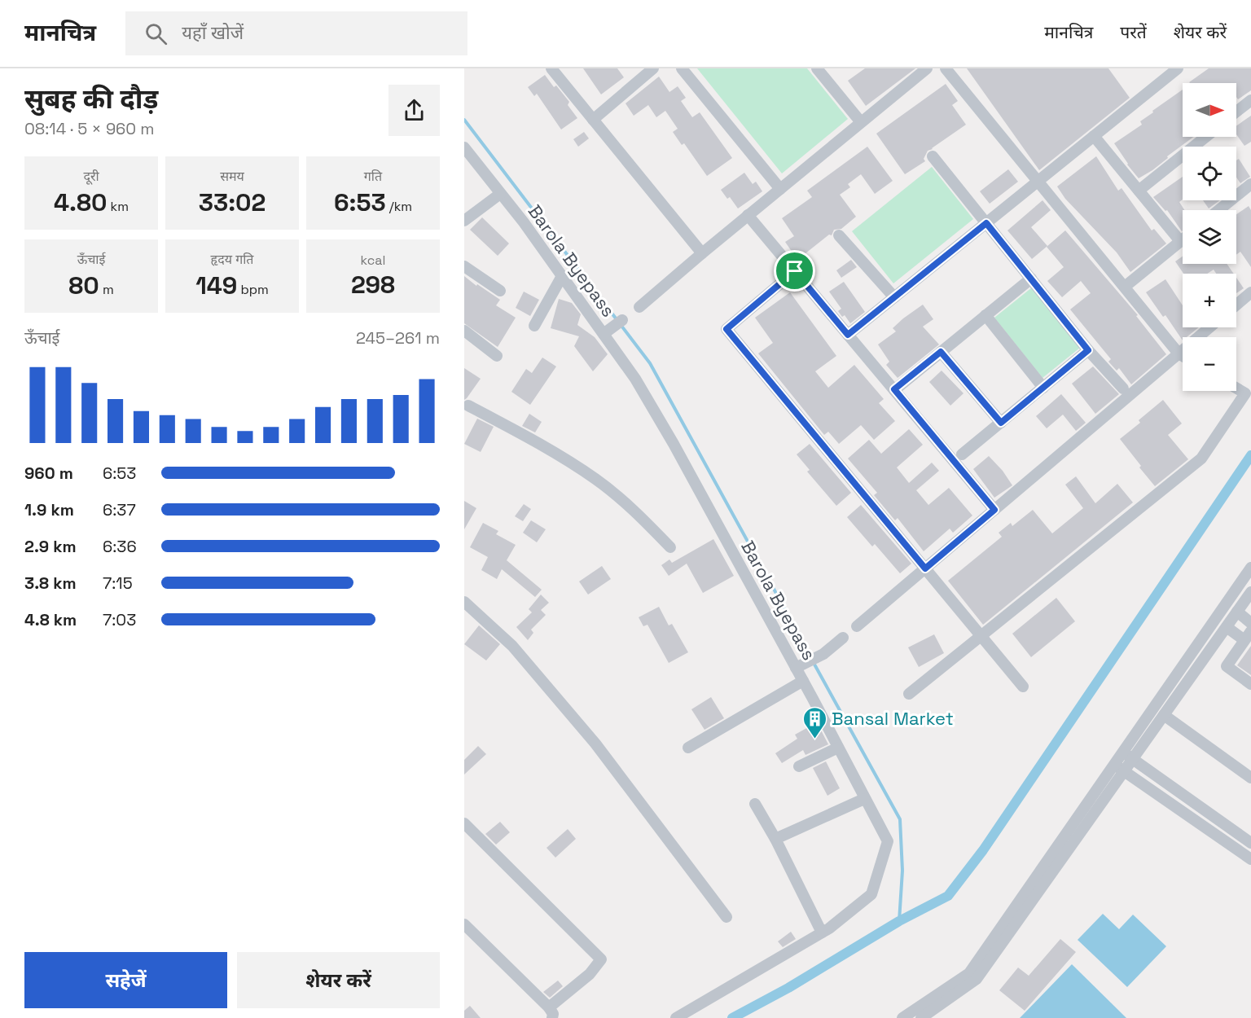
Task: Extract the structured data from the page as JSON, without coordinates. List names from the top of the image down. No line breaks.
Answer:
{"streets":{"street":["Barola Byepass"]},"places":{"building":["Bansal Market"]},"north":"right","page":{"header":"मानचित्र","search":"यहाँ खोजें","nav":["मानचित्र","परतें","शेयर करें"],"heading":["सुबह की दौड़","08:14 · 5 × 960 m"],"map_buttons":["+","−"],"stats":[["दूरी","4.80 km"],["समय","33:02"],["गति","6:53 /km"],["ऊँचाई","80 m"],["हृदय गति","149 bpm"],["kcal","298"]],"chart":["ऊँचाई","245–261 m"],"list":[{"name":"960 m","note":"6:53"},{"name":"1.9 km","note":"6:37"},{"name":"2.9 km","note":"6:36"},{"name":"3.8 km","note":"7:15"},{"name":"4.8 km","note":"7:03"}],"buttons":["सहेजें","शेयर करें"]}}
